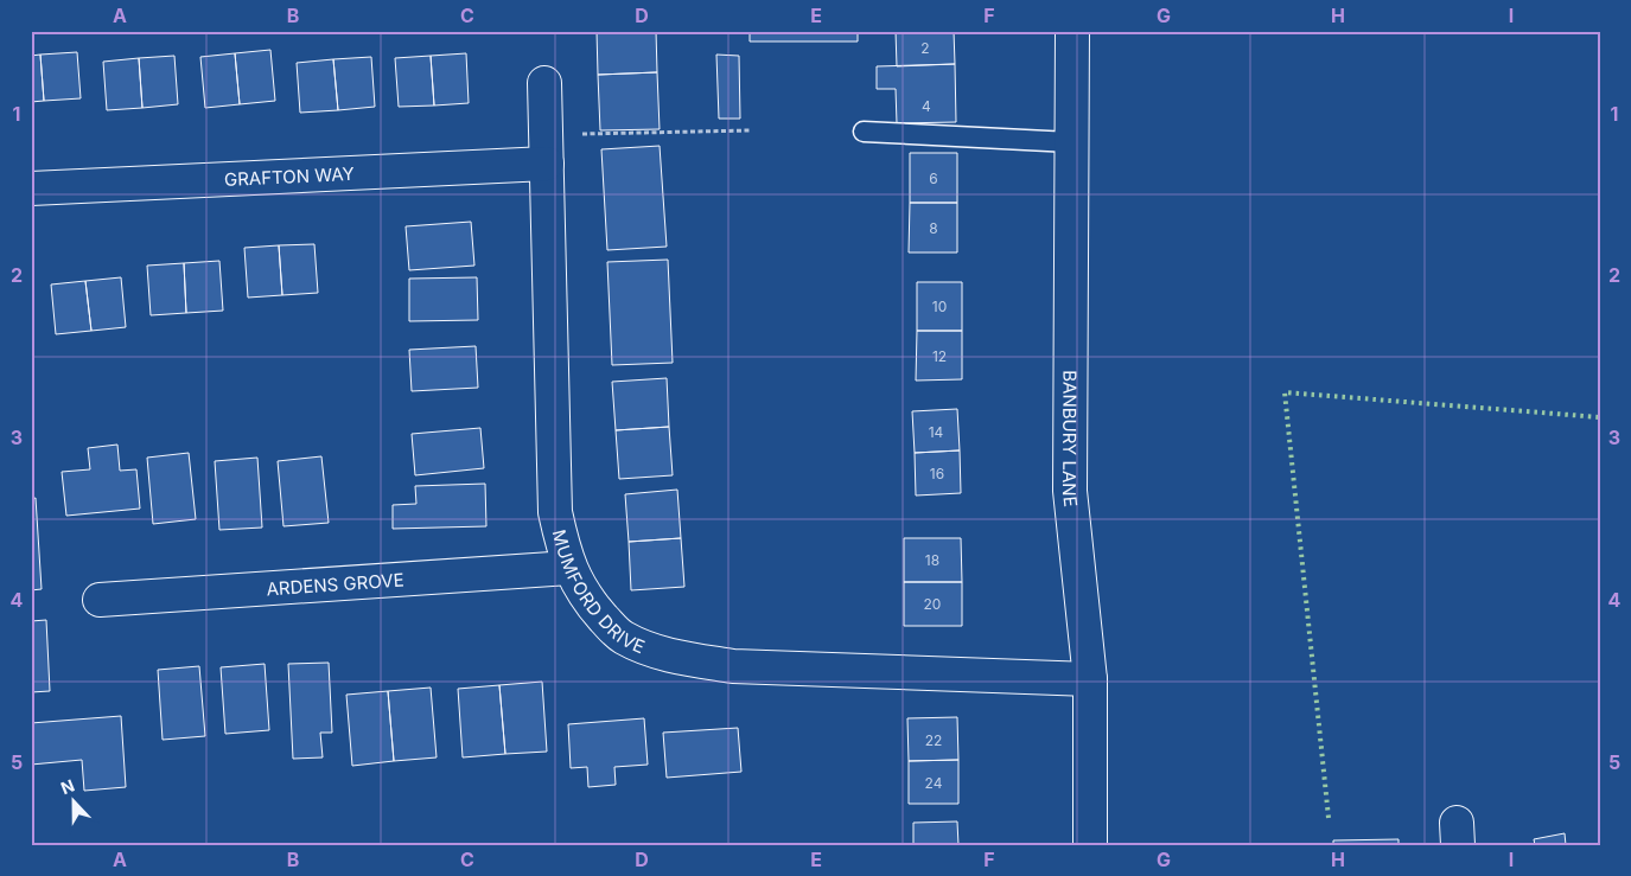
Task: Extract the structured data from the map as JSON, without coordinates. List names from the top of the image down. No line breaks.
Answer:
{"streets":{"street":["GRAFTON WAY","BANBURY LANE","ARDENS GROVE","MUMFORD DRIVE"]},"crossings":[["GRAFTON WAY","MUMFORD DRIVE"],["BANBURY LANE","MUMFORD DRIVE"],["ARDENS GROVE","MUMFORD DRIVE"]],"house_numbers":["2","4","6","8","10","12","14","16","18","20","22","24"],"north":"top","grid":{"columns":["A","B","C","D","E","F","G","H","I"],"rows":["1","2","3","4","5"]}}
